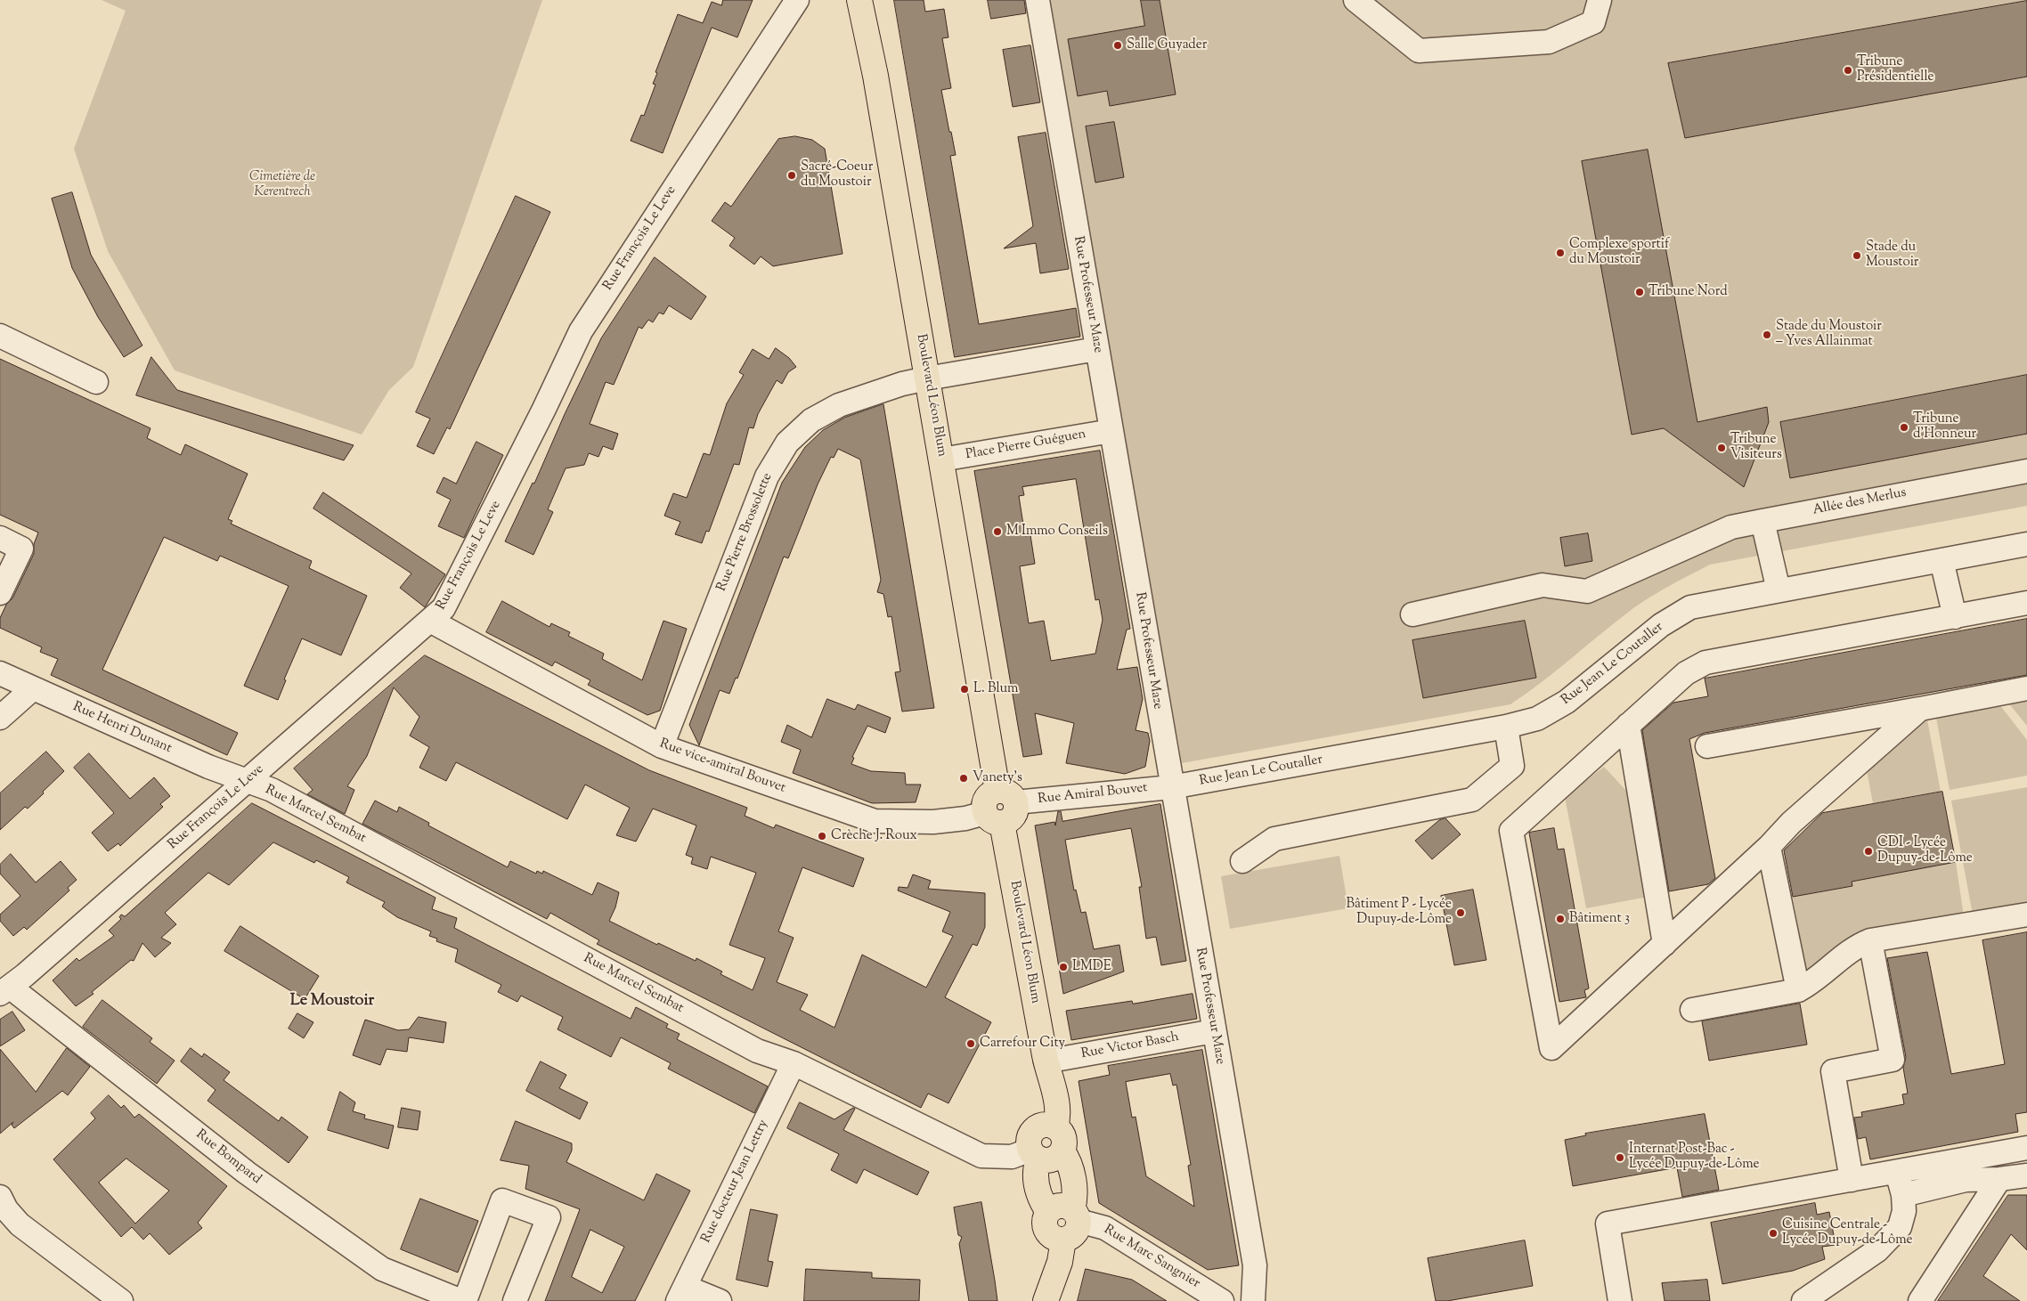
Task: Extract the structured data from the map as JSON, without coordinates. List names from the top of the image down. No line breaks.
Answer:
{"streets":{"main road":["Boulevard Léon Blum"],"street":["Rue François Le Leve","Rue Professeur Maze","Place Pierre Guéguen","Allée des Merlus","Rue Pierre Brossolette","Rue Jean Le Coutaller","Rue Henri Dunant","Rue vice-amiral Bouvet","Rue Amiral Bouvet","Rue Marcel Sembat","Rue Victor Basch","Rue Bompard","Rue docteur Jean Lettry","Rue Marc Sangnier"]},"crossings":[["Rue François Le Leve","Rue Henri Dunant"],["Rue François Le Leve","Rue vice-amiral Bouvet"],["Rue François Le Leve","Rue Marcel Sembat"],["Rue François Le Leve","Rue Bompard"],["Rue Professeur Maze","Place Pierre Guéguen"],["Rue Professeur Maze","Rue Jean Le Coutaller"],["Rue Professeur Maze","Rue Amiral Bouvet"],["Rue Professeur Maze","Rue Victor Basch"],["Boulevard Léon Blum","Place Pierre Guéguen"],["Boulevard Léon Blum","Rue Pierre Brossolette"],["Boulevard Léon Blum","Rue vice-amiral Bouvet"],["Boulevard Léon Blum","Rue Amiral Bouvet"],["Boulevard Léon Blum","Rue Marcel Sembat"],["Boulevard Léon Blum","Rue Victor Basch"],["Boulevard Léon Blum","Rue Marc Sangnier"],["Rue Pierre Brossolette","Rue vice-amiral Bouvet"],["Rue Jean Le Coutaller","Rue Amiral Bouvet"],["Rue Henri Dunant","Rue Marcel Sembat"],["Rue Marcel Sembat","Rue docteur Jean Lettry"]],"districts":["Le Moustoir"],"parks":["Cimetière de Kerentrech"],"places":["Salle Guyader","Tribune Présidentielle","Sacré-Coeur du Moustoir","Complexe sportif du Moustoir","Stade du Moustoir","Tribune Nord","Stade du Moustoir – Yves Allainmat","Tribune d'Honneur","Tribune Visiteurs","M Immo Conseils","L. Blum","Vanety's","Crèche J. Roux","CDI - Lycée Dupuy-de-Lôme","Bâtiment P - Lycée Dupuy-de-Lôme","Bâtiment 3","LMDE","Carrefour City","Internat Post-Bac - Lycée Dupuy-de-Lôme","Cuisine Centrale - Lycée Dupuy-de-Lôme"]}
